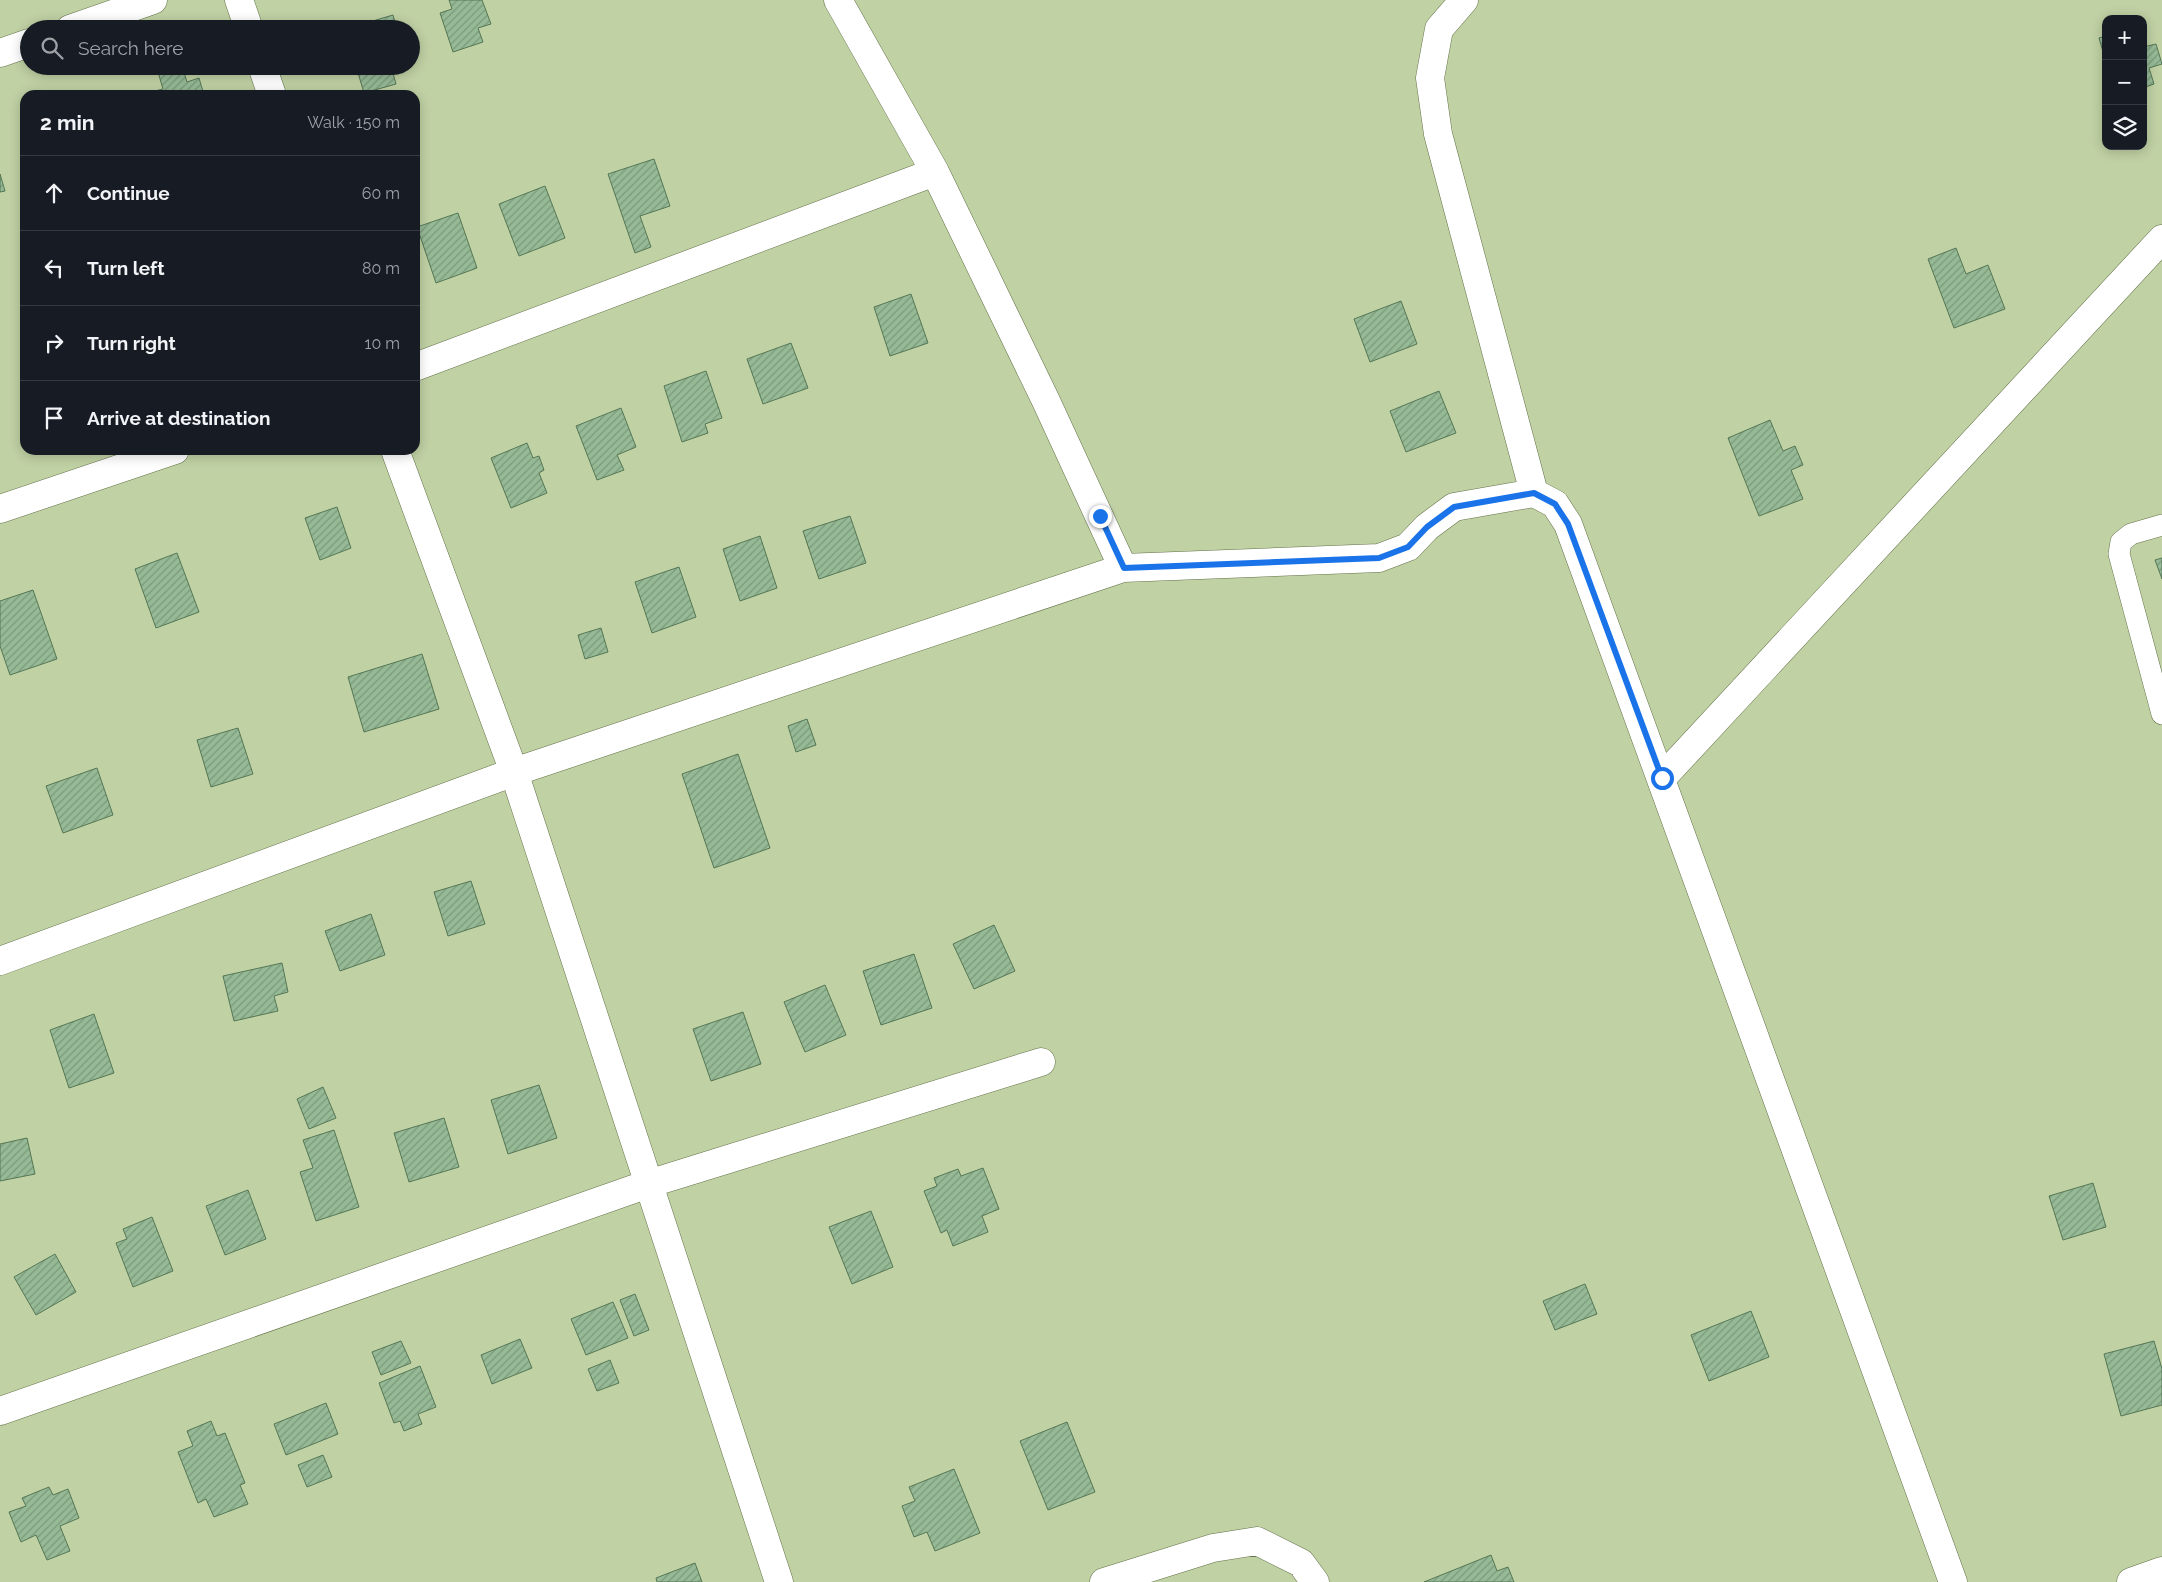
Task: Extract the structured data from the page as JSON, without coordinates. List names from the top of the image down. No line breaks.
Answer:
{"page":{"map_buttons":["+","−"],"search":"Search here","heading":["2 min","Walk · 150 m"],"list":[["Continue","60 m"],["Turn left","80 m"],["Turn right","10 m"],"Arrive at destination"]}}
